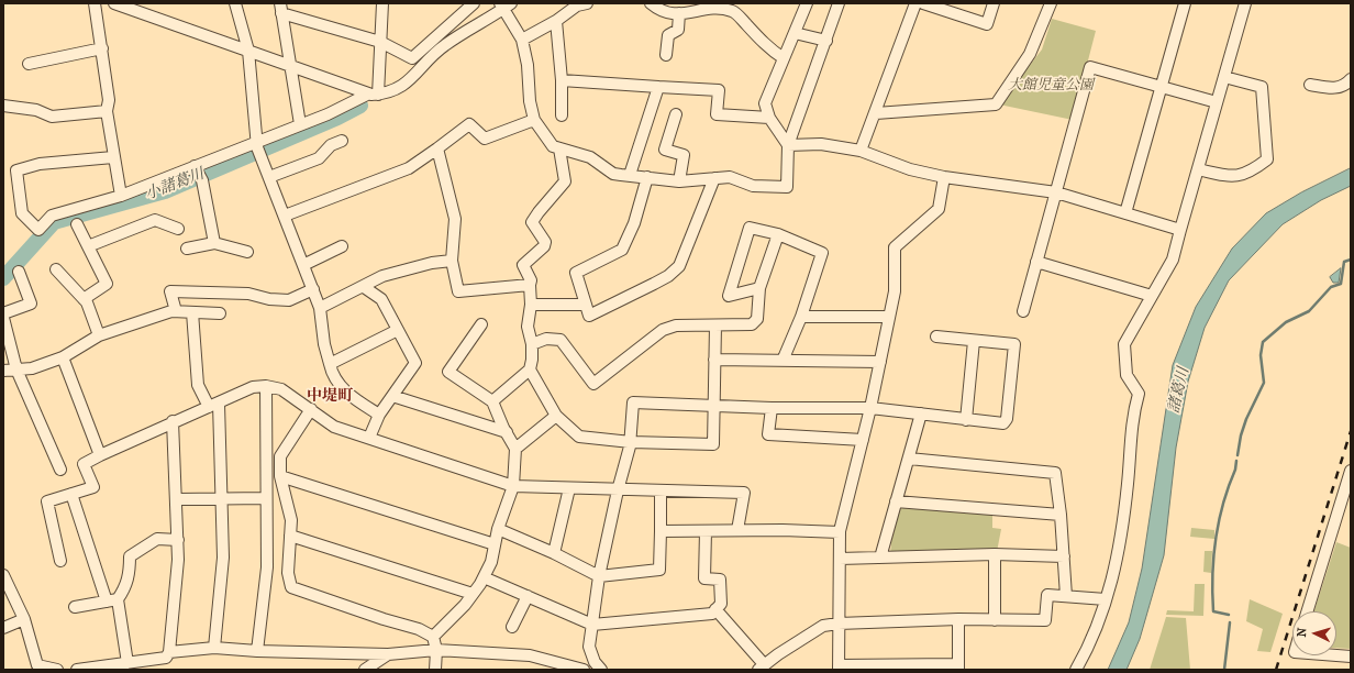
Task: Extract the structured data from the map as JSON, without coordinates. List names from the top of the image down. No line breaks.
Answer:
{"districts":["中堤町"],"water":["小諸葛川","諸葛川"],"parks":["大館児童公園"],"north":"left"}
